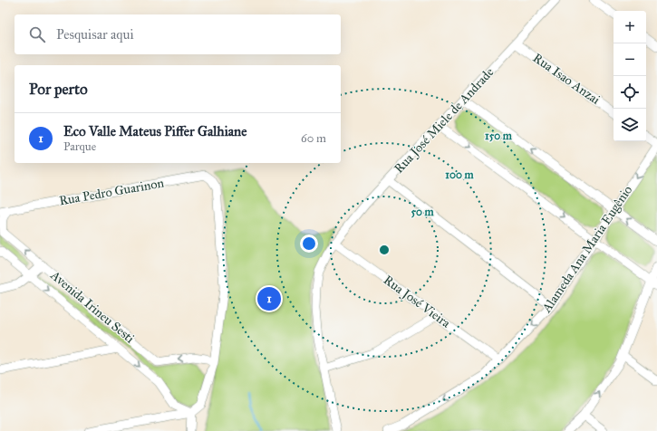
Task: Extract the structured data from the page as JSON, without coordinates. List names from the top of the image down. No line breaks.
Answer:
{"streets":{"street":["Rua Isao Anzai","Rua José Miele de Andrade","Rua Pedro Guarinon","Alameda Ana Maria Eugênio","Rua José Vieira","Avenida Irineu Sesti"]},"crossings":[["Rua Isao Anzai","Rua José Miele de Andrade"],["Rua José Miele de Andrade","Rua José Vieira"],["Rua Pedro Guarinon","Avenida Irineu Sesti"],["Alameda Ana Maria Eugênio","Rua José Vieira"]],"one_way":["Alameda Ana Maria Eugênio"],"page":{"map_buttons":["+","−"],"search":"Pesquisar aqui","heading":"Por perto","list":[{"mark":"1","name":"Eco Valle Mateus Piffer Galhiane","note":"Parque","value":"60 m"}],"pins":"1"},"rings":["150 m","100 m","50 m"]}
